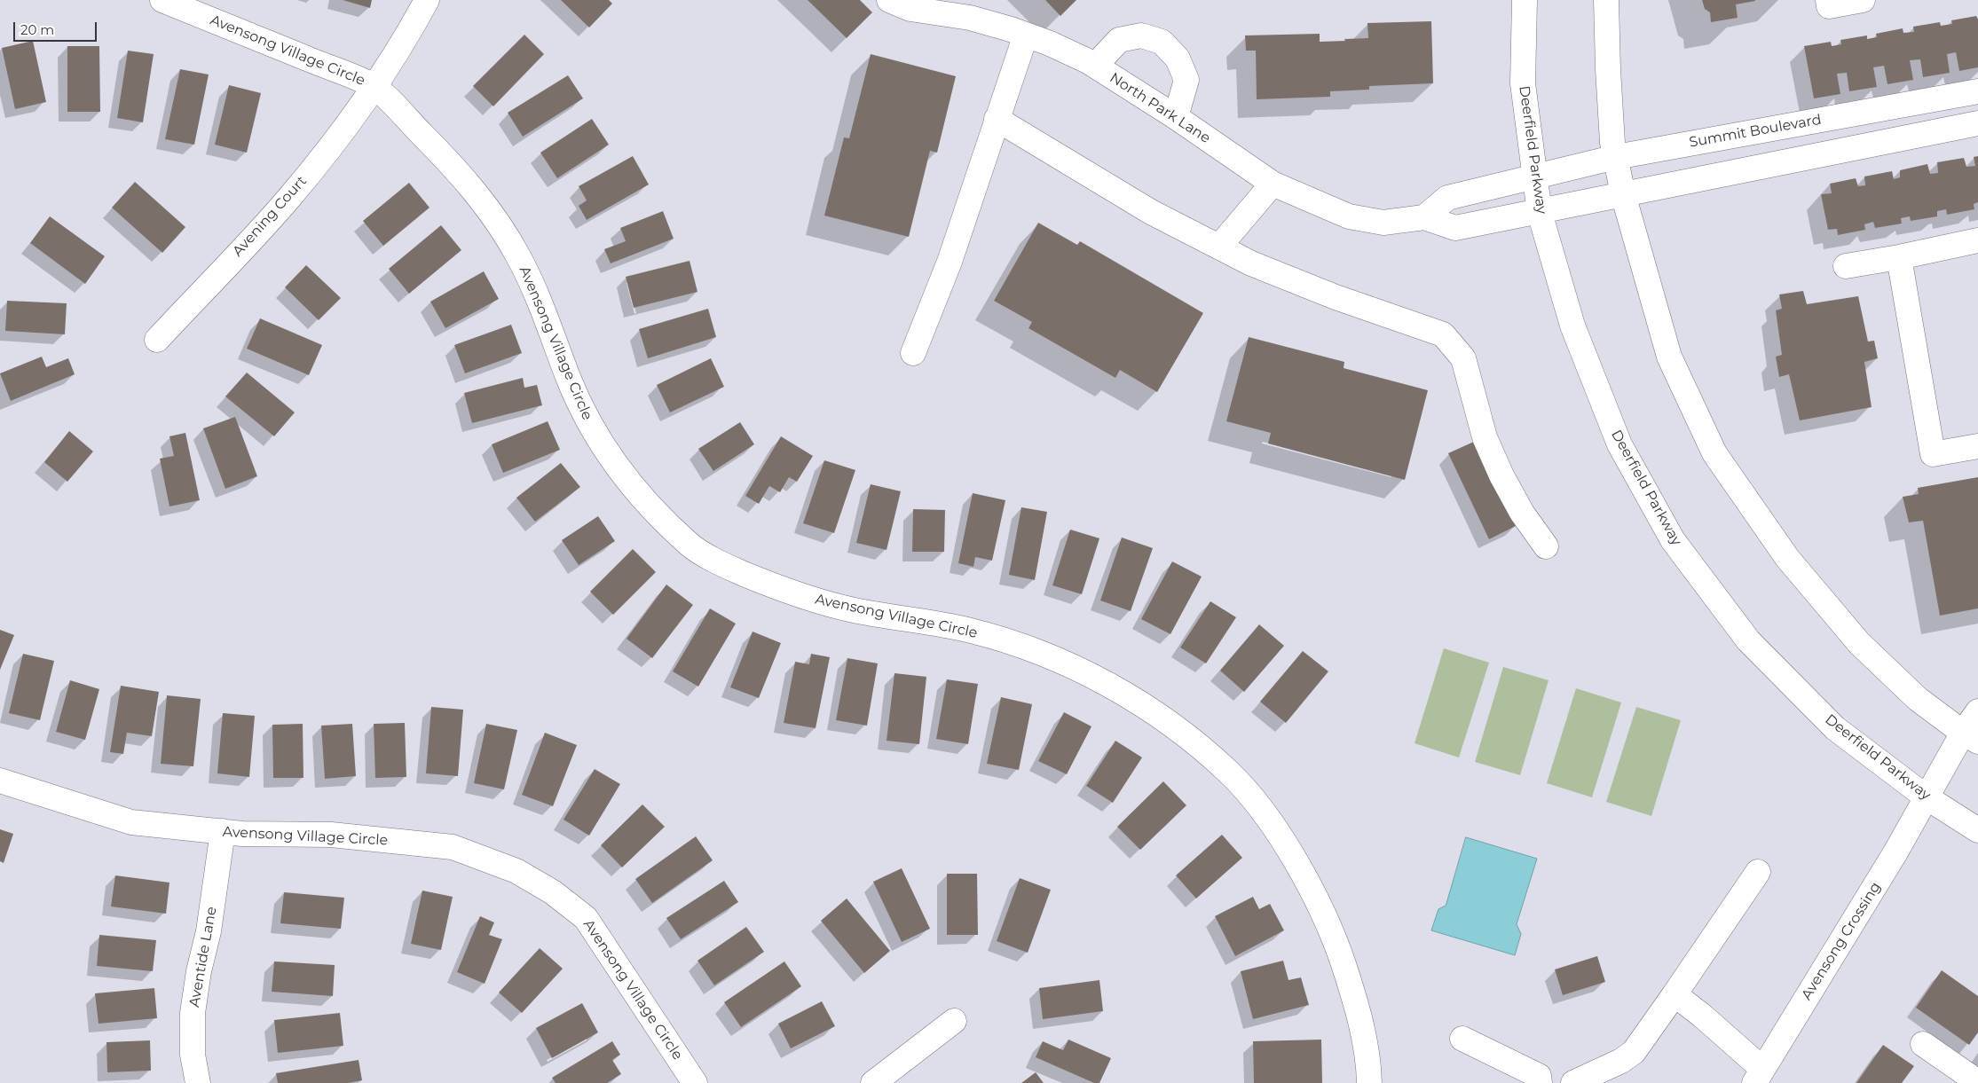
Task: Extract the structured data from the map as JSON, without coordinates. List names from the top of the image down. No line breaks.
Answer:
{"streets":{"street":["Avensong Village Circle","North Park Lane","Summit Boulevard","Deerfield Parkway","Avening Court","Avensong Crossing","Aventide Lane"]},"crossings":[["Avensong Village Circle","Avening Court"],["Avensong Village Circle","Aventide Lane"],["North Park Lane","Deerfield Parkway"],["Summit Boulevard","Deerfield Parkway"],["Deerfield Parkway","Avensong Crossing"]],"scale_bar":"20 m"}
